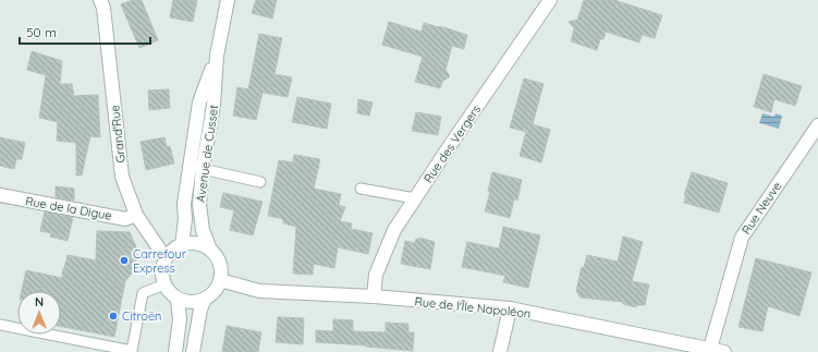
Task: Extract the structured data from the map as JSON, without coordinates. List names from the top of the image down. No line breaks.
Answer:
{"streets":{"street":["Grand'Rue","Rue des Vergers","Avenue de Cusset","Rue de la Digue","Rue Neuve","Rue de l'Île Napoléon"]},"crossings":[["Grand'Rue","Avenue de Cusset"],["Grand'Rue","Rue de la Digue"],["Grand'Rue","Rue de l'Île Napoléon"],["Rue des Vergers","Rue de l'Île Napoléon"],["Avenue de Cusset","Rue de l'Île Napoléon"],["Rue Neuve","Rue de l'Île Napoléon"]],"places":["Carrefour Express","Citroën"],"scale_bar":"50 m","north":"top"}
